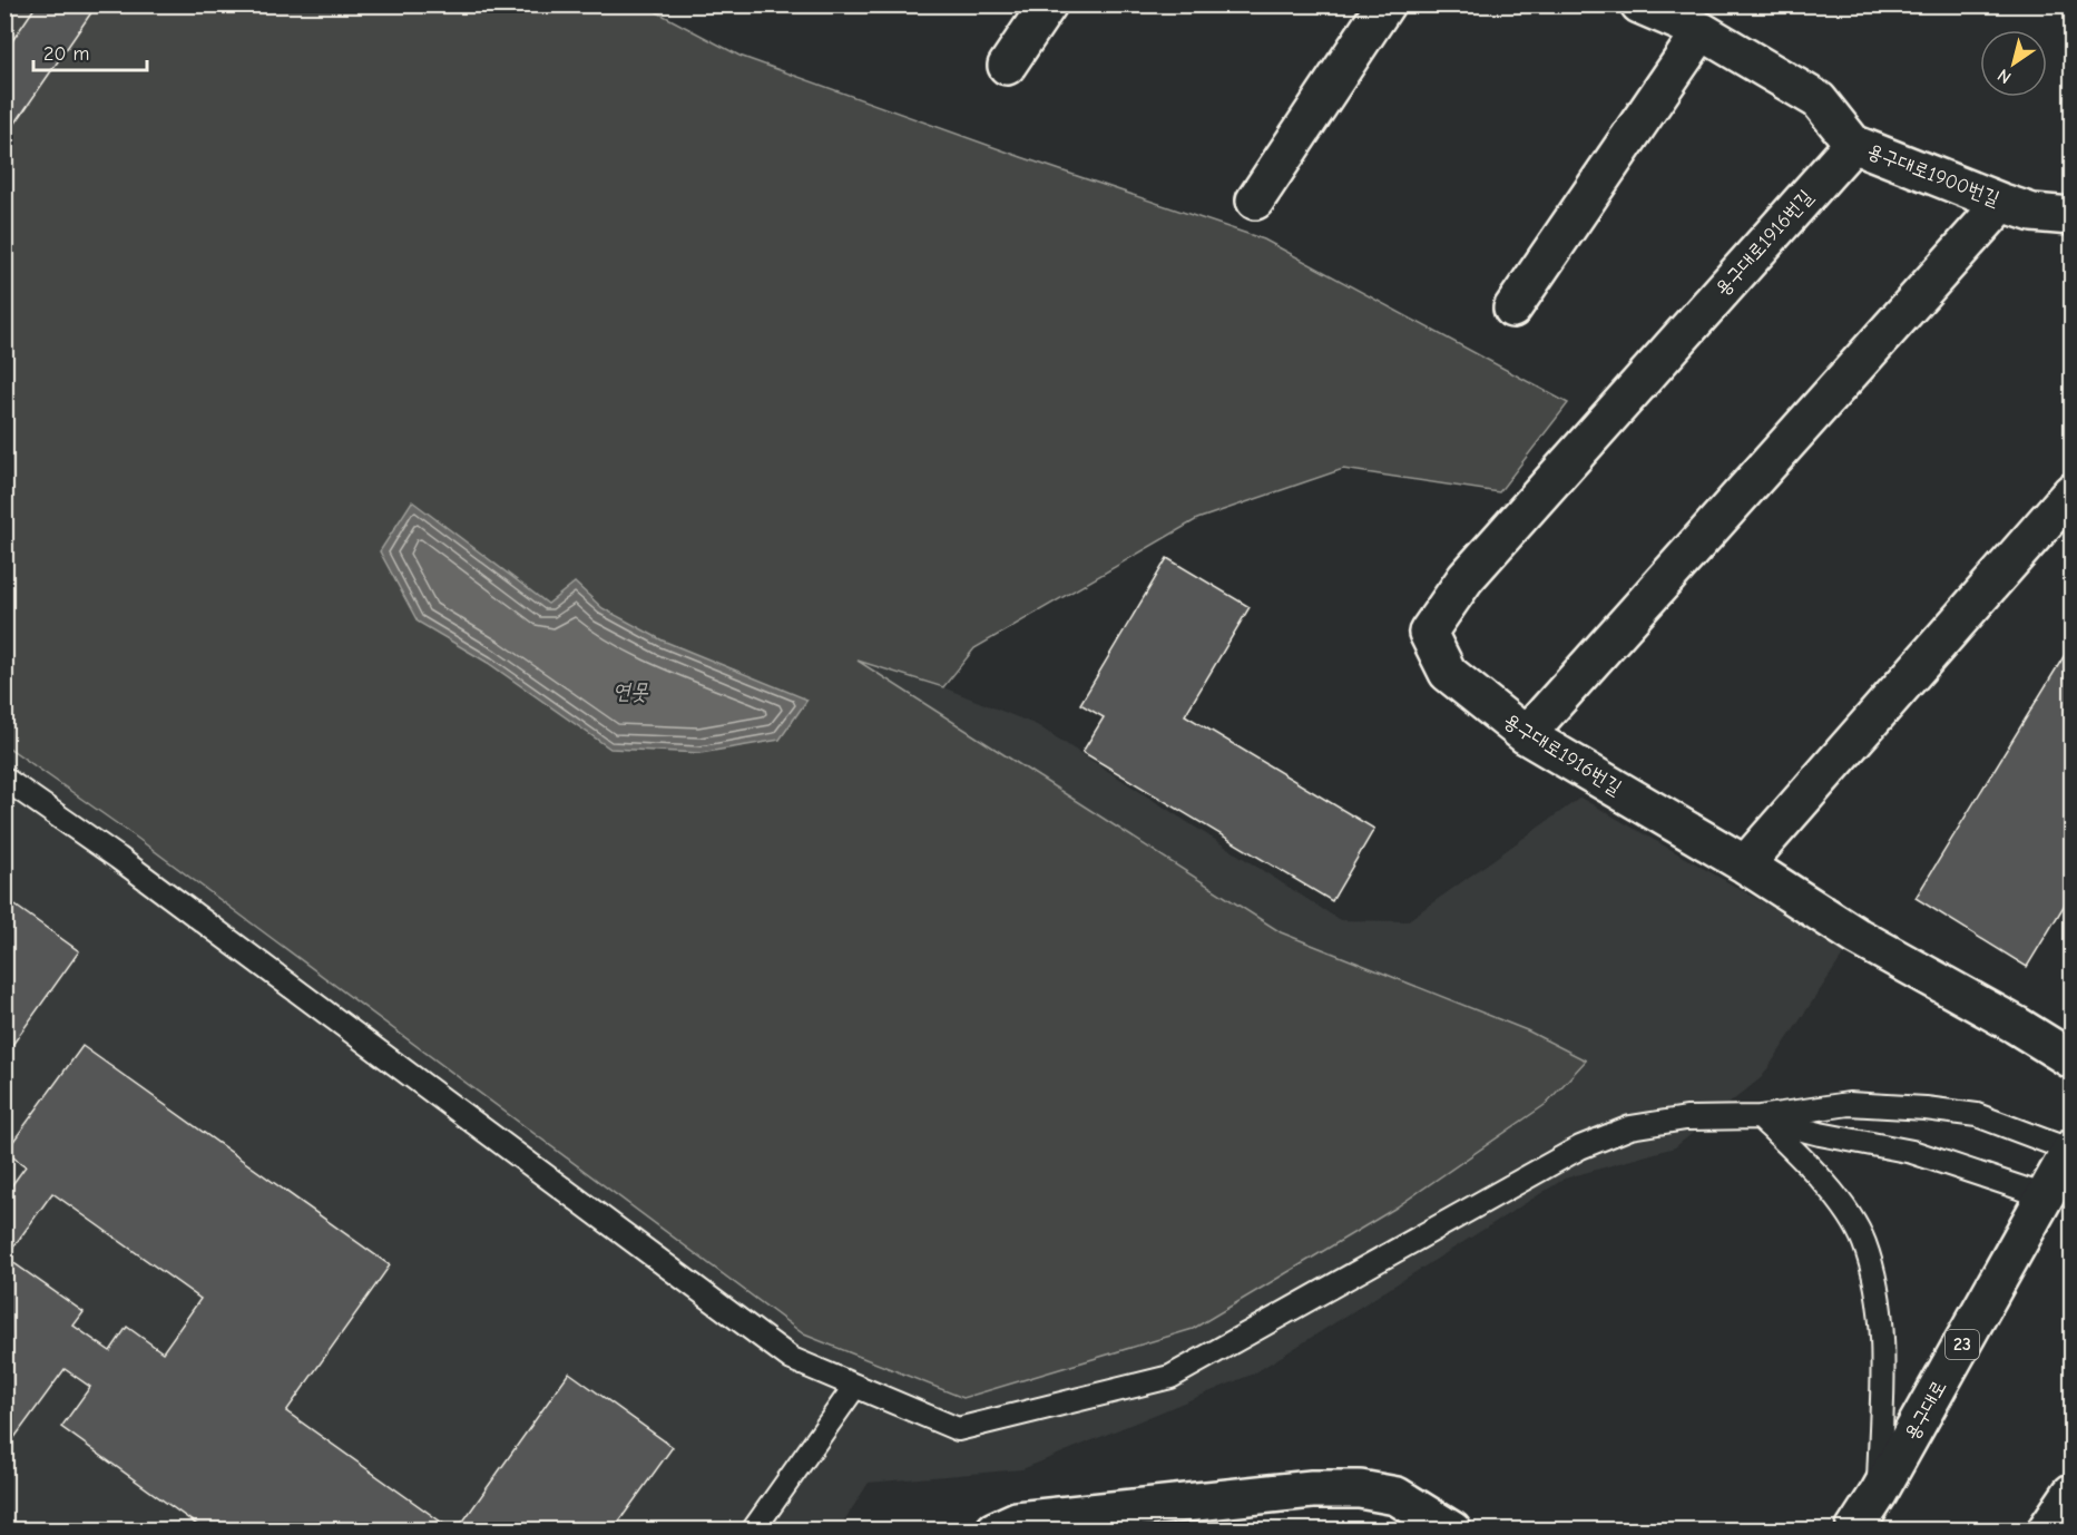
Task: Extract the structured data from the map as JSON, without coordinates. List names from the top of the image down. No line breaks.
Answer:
{"streets":{"main road":["용구대로1900번길","용구대로1916번길","23","용구대로"]},"crossings":[["용구대로1900번길","용구대로1916번길"]],"water":["연못"],"scale_bar":"20 m","north":"bottom left"}
